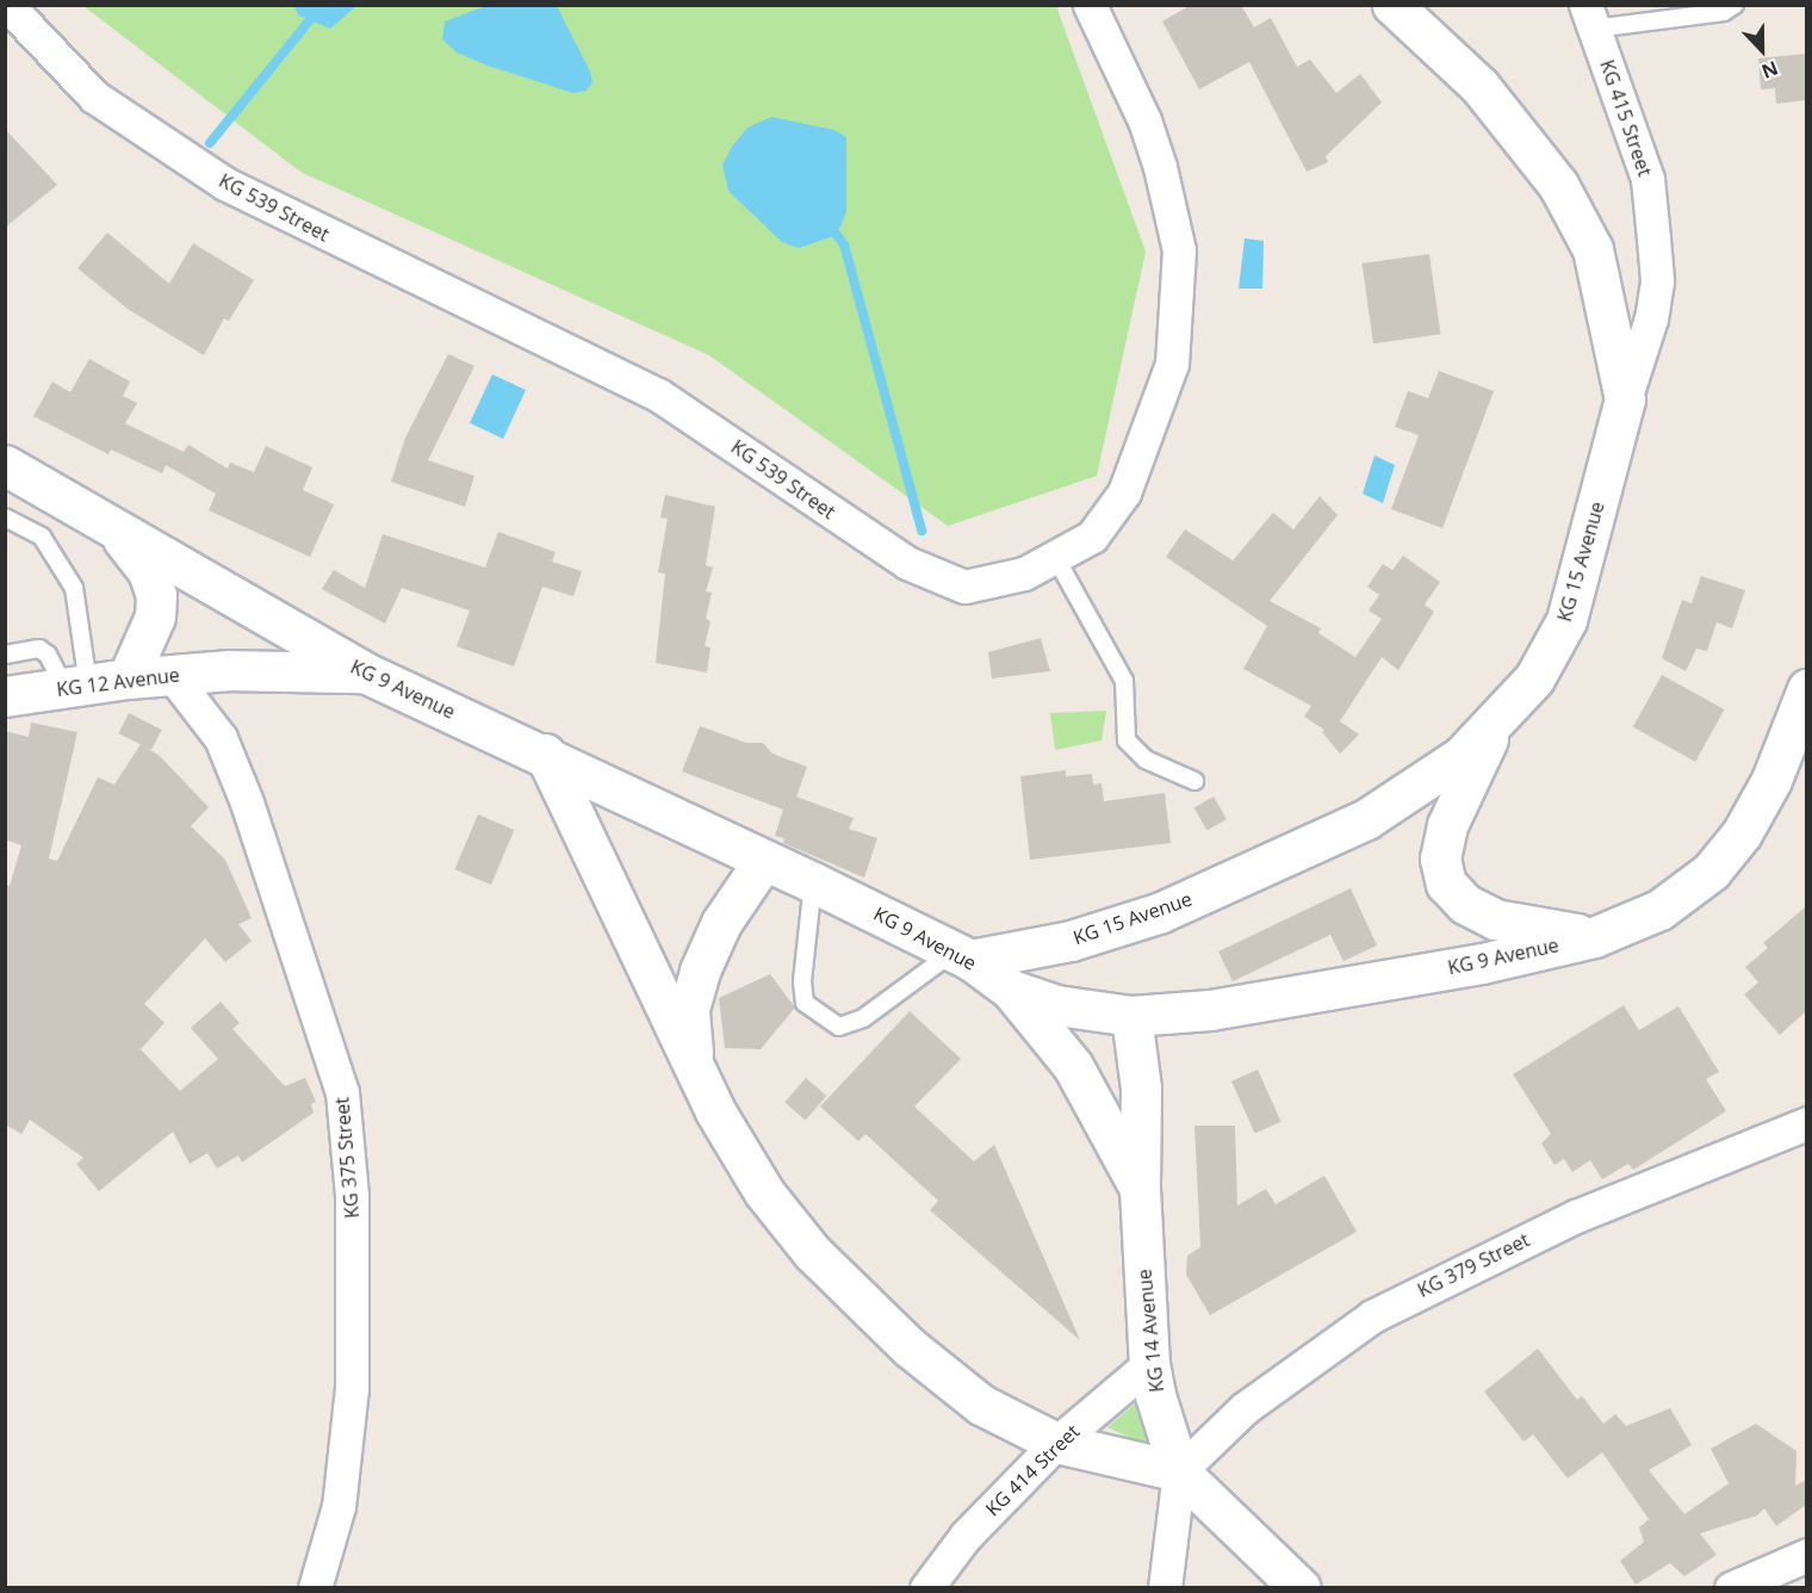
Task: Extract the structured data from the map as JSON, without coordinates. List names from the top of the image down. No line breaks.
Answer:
{"streets":{"main road":["KG 15 Avenue","KG 12 Avenue","KG 9 Avenue","KG 14 Avenue"],"street":["KG 415 Street","KG 539 Street","KG 375 Street","KG 379 Street","KG 414 Street"]},"crossings":[["KG 415 Street","KG 15 Avenue"],["KG 15 Avenue","KG 9 Avenue"],["KG 12 Avenue","KG 9 Avenue"],["KG 12 Avenue","KG 375 Street"],["KG 9 Avenue","KG 14 Avenue"],["KG 379 Street","KG 14 Avenue"],["KG 14 Avenue","KG 414 Street"]],"north":"bottom"}
